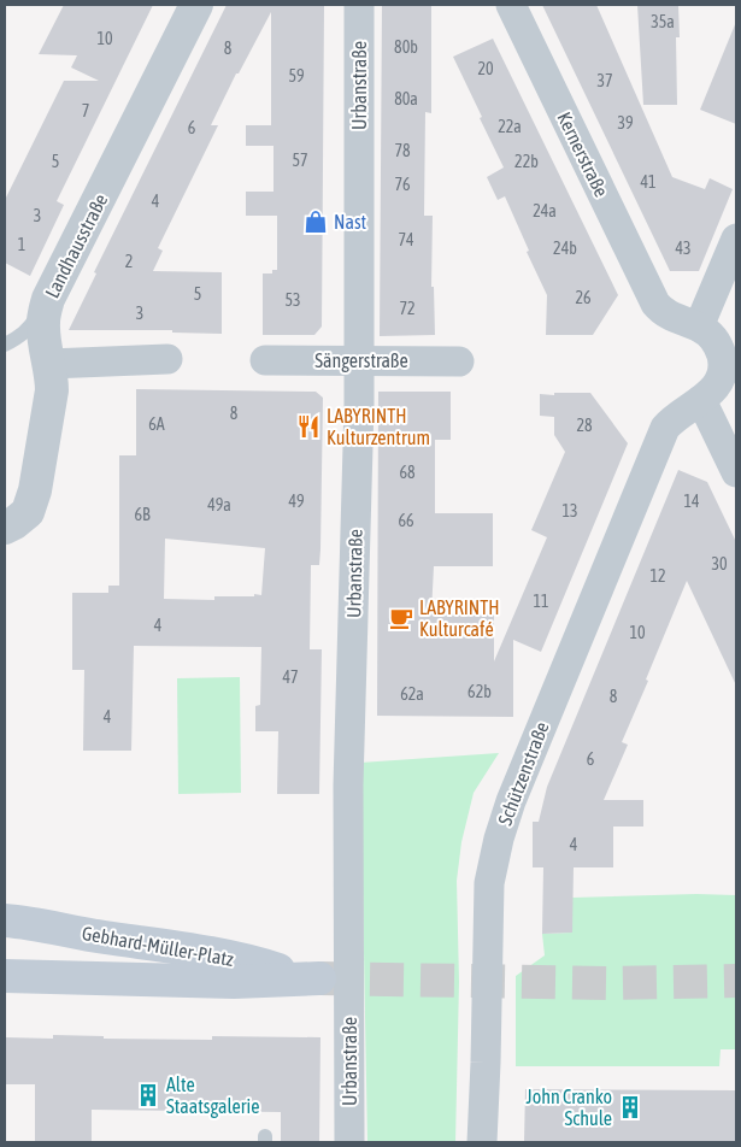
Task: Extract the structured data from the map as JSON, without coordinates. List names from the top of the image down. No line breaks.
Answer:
{"streets":{"main road":["Gebhard-Müller-Platz"],"street":["Urbanstraße","Kernerstraße","Landhausstraße","Sängerstraße","Schützenstraße"]},"crossings":[["Urbanstraße","Sängerstraße"]],"places":{"shop":["Nast"],"restaurant":["LABYRINTH Kulturzentrum"],"cafe":["LABYRINTH Kulturcafé"],"building":["Alte Staatsgalerie","John Cranko Schule"]},"house_numbers":["35a","10","80b","8","20","59","37","80a","7","39","22a","6","78","57","5","22b","41","76","4","24a","3","74","1","24b","43","2","5","26","53","72","3","8","6A","28","68","49","14","49a","13","6B","66","30","12","11","4","10","47","62b","62a","8","4","6","4"]}
